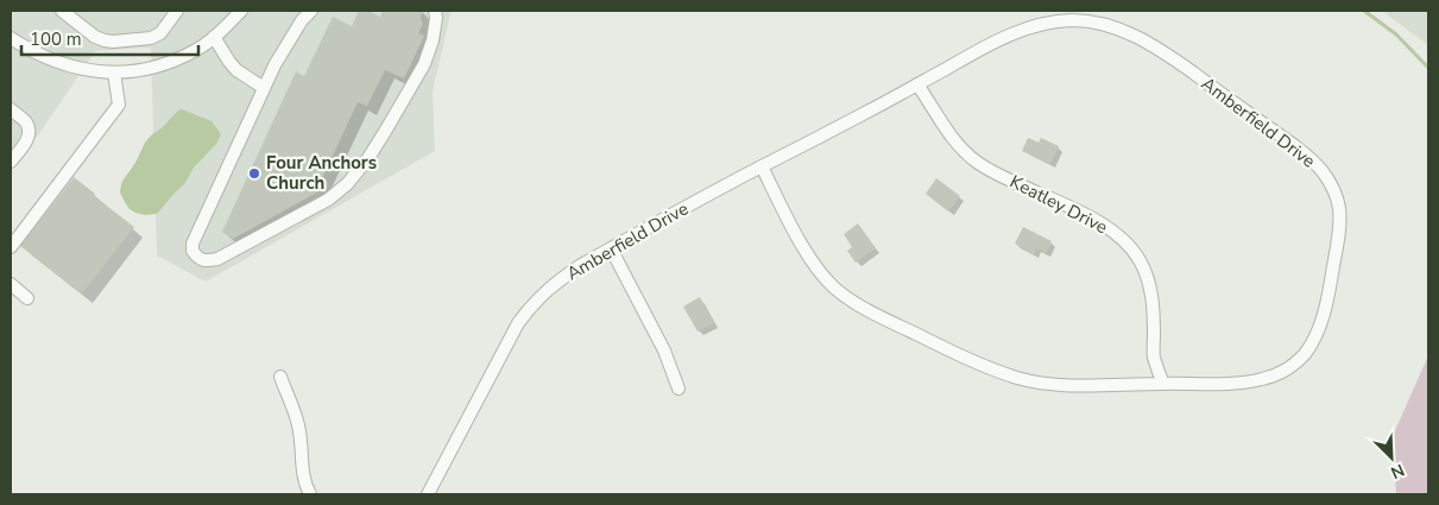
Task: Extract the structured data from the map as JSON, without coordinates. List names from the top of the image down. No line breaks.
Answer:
{"streets":{"street":["Amberfield Drive","Keatley Drive"]},"crossings":[["Amberfield Drive","Keatley Drive"]],"places":["Four Anchors Church"],"scale_bar":"100 m","north":"bottom right"}
